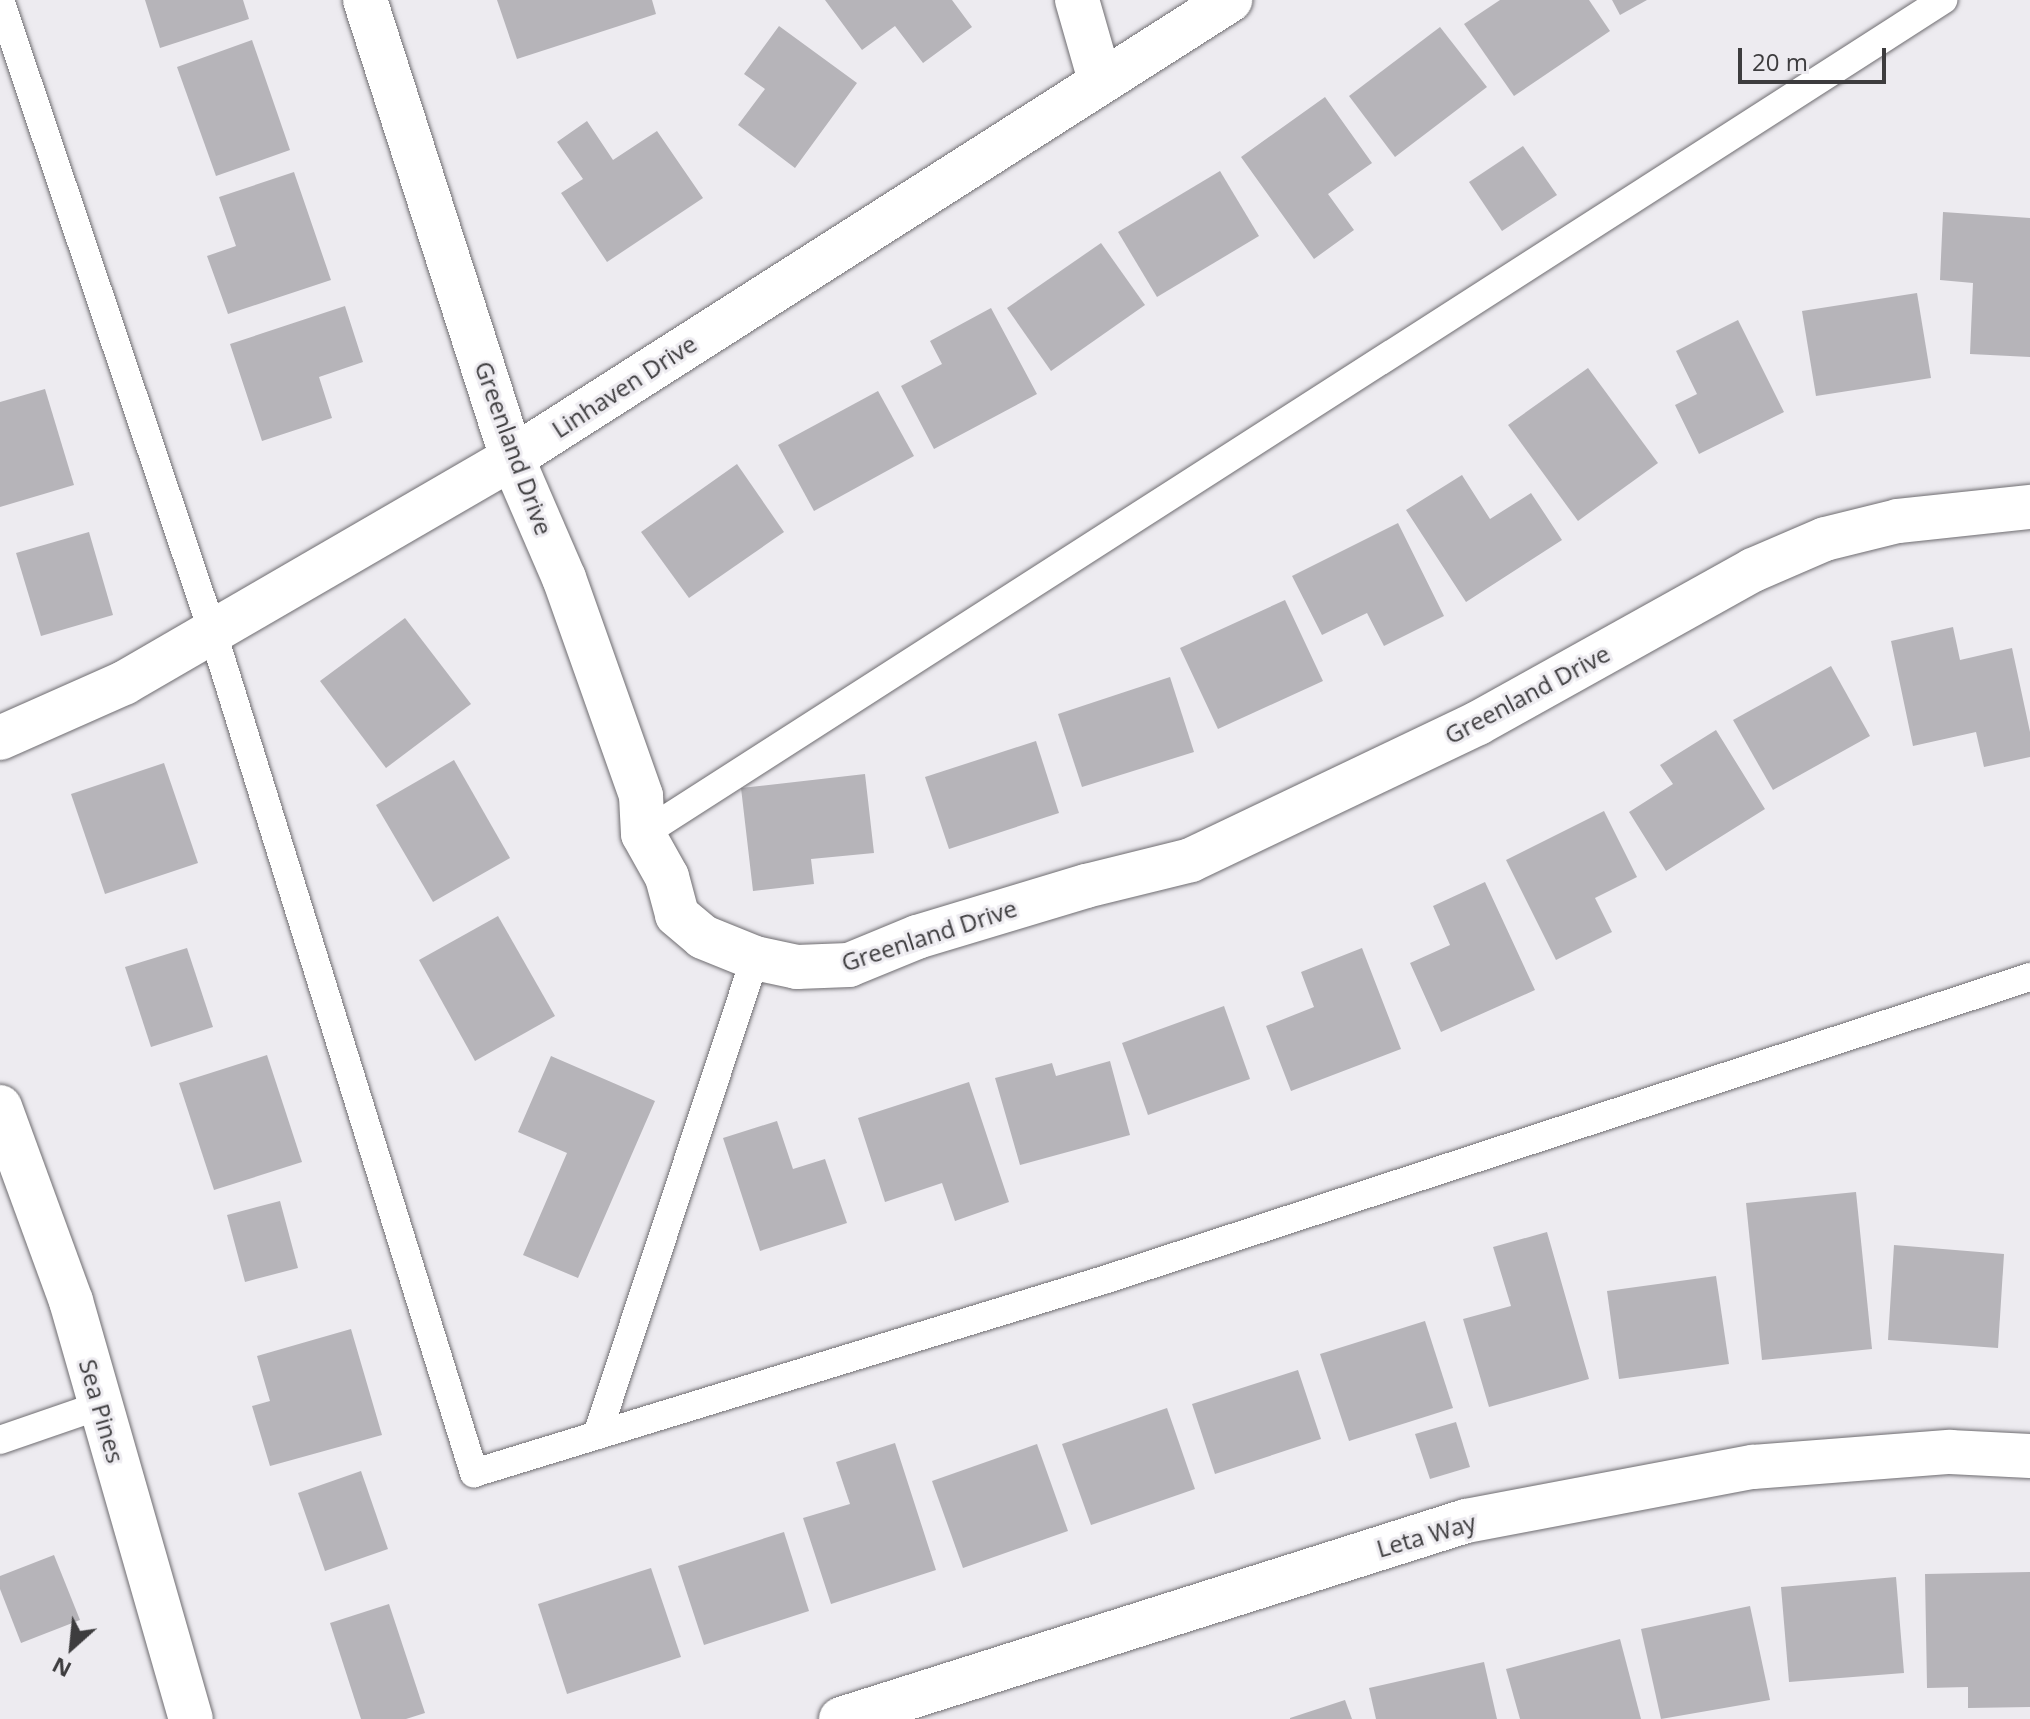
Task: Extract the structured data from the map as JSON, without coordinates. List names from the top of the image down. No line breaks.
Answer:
{"streets":{"street":["Linhaven Drive","Greenland Drive","Sea Pines","Leta Way"]},"crossings":[["Linhaven Drive","Greenland Drive"]],"scale_bar":"20 m","north":"bottom left"}
